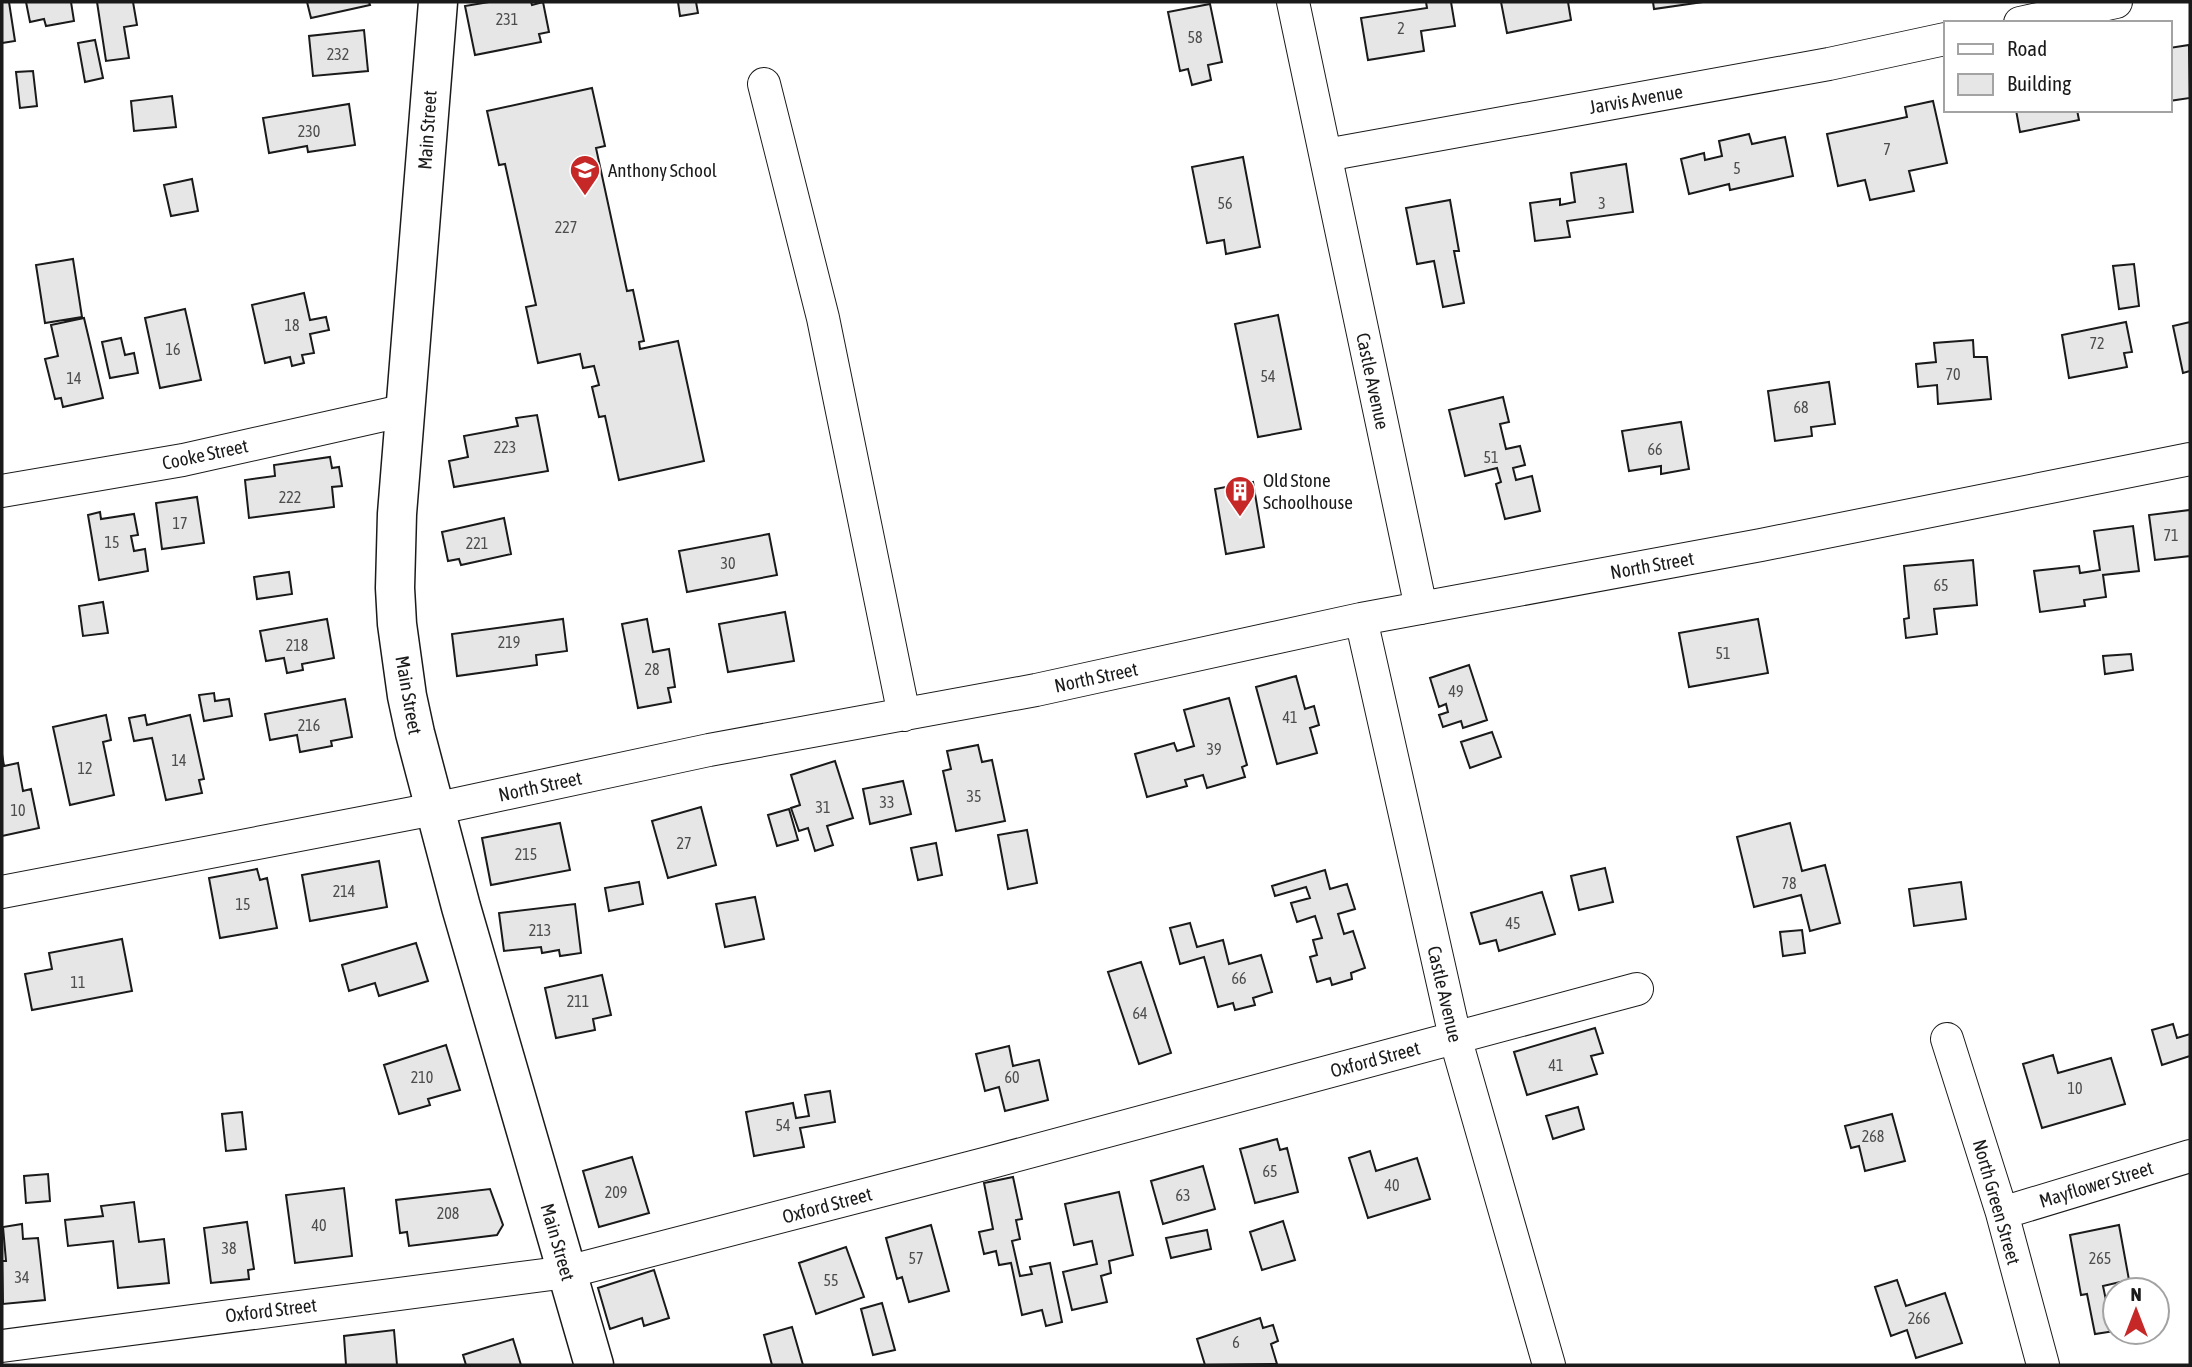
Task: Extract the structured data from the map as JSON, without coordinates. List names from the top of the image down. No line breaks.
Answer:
{"streets":{"main road":["Main Street"],"street":["Jarvis Avenue","Castle Avenue","Cooke Street","North Street","Oxford Street","Mayflower Street","North Green Street"]},"crossings":[["Jarvis Avenue","Castle Avenue"],["Main Street","Cooke Street"],["Main Street","North Street"],["Main Street","Oxford Street"],["Castle Avenue","North Street"],["Castle Avenue","Oxford Street"],["Mayflower Street","North Green Street"]],"places":{"school or university":["Anthony School"],"building":["Old Stone Schoolhouse"]},"house_numbers":["231","2","58","232","230","7","5","56","3","227","18","72","16","70","54","14","68","223","66","51","222","17","71","15","221","30","65","219","218","51","28","49","41","216","39","14","12","35","33","31","10","27","215","78","214","15","45","213","66","11","211","64","41","210","60","10","54","268","65","40","209","63","208","40","38","57","265","34","55","266","6"],"legend":["Road","Building"],"north":"top"}
